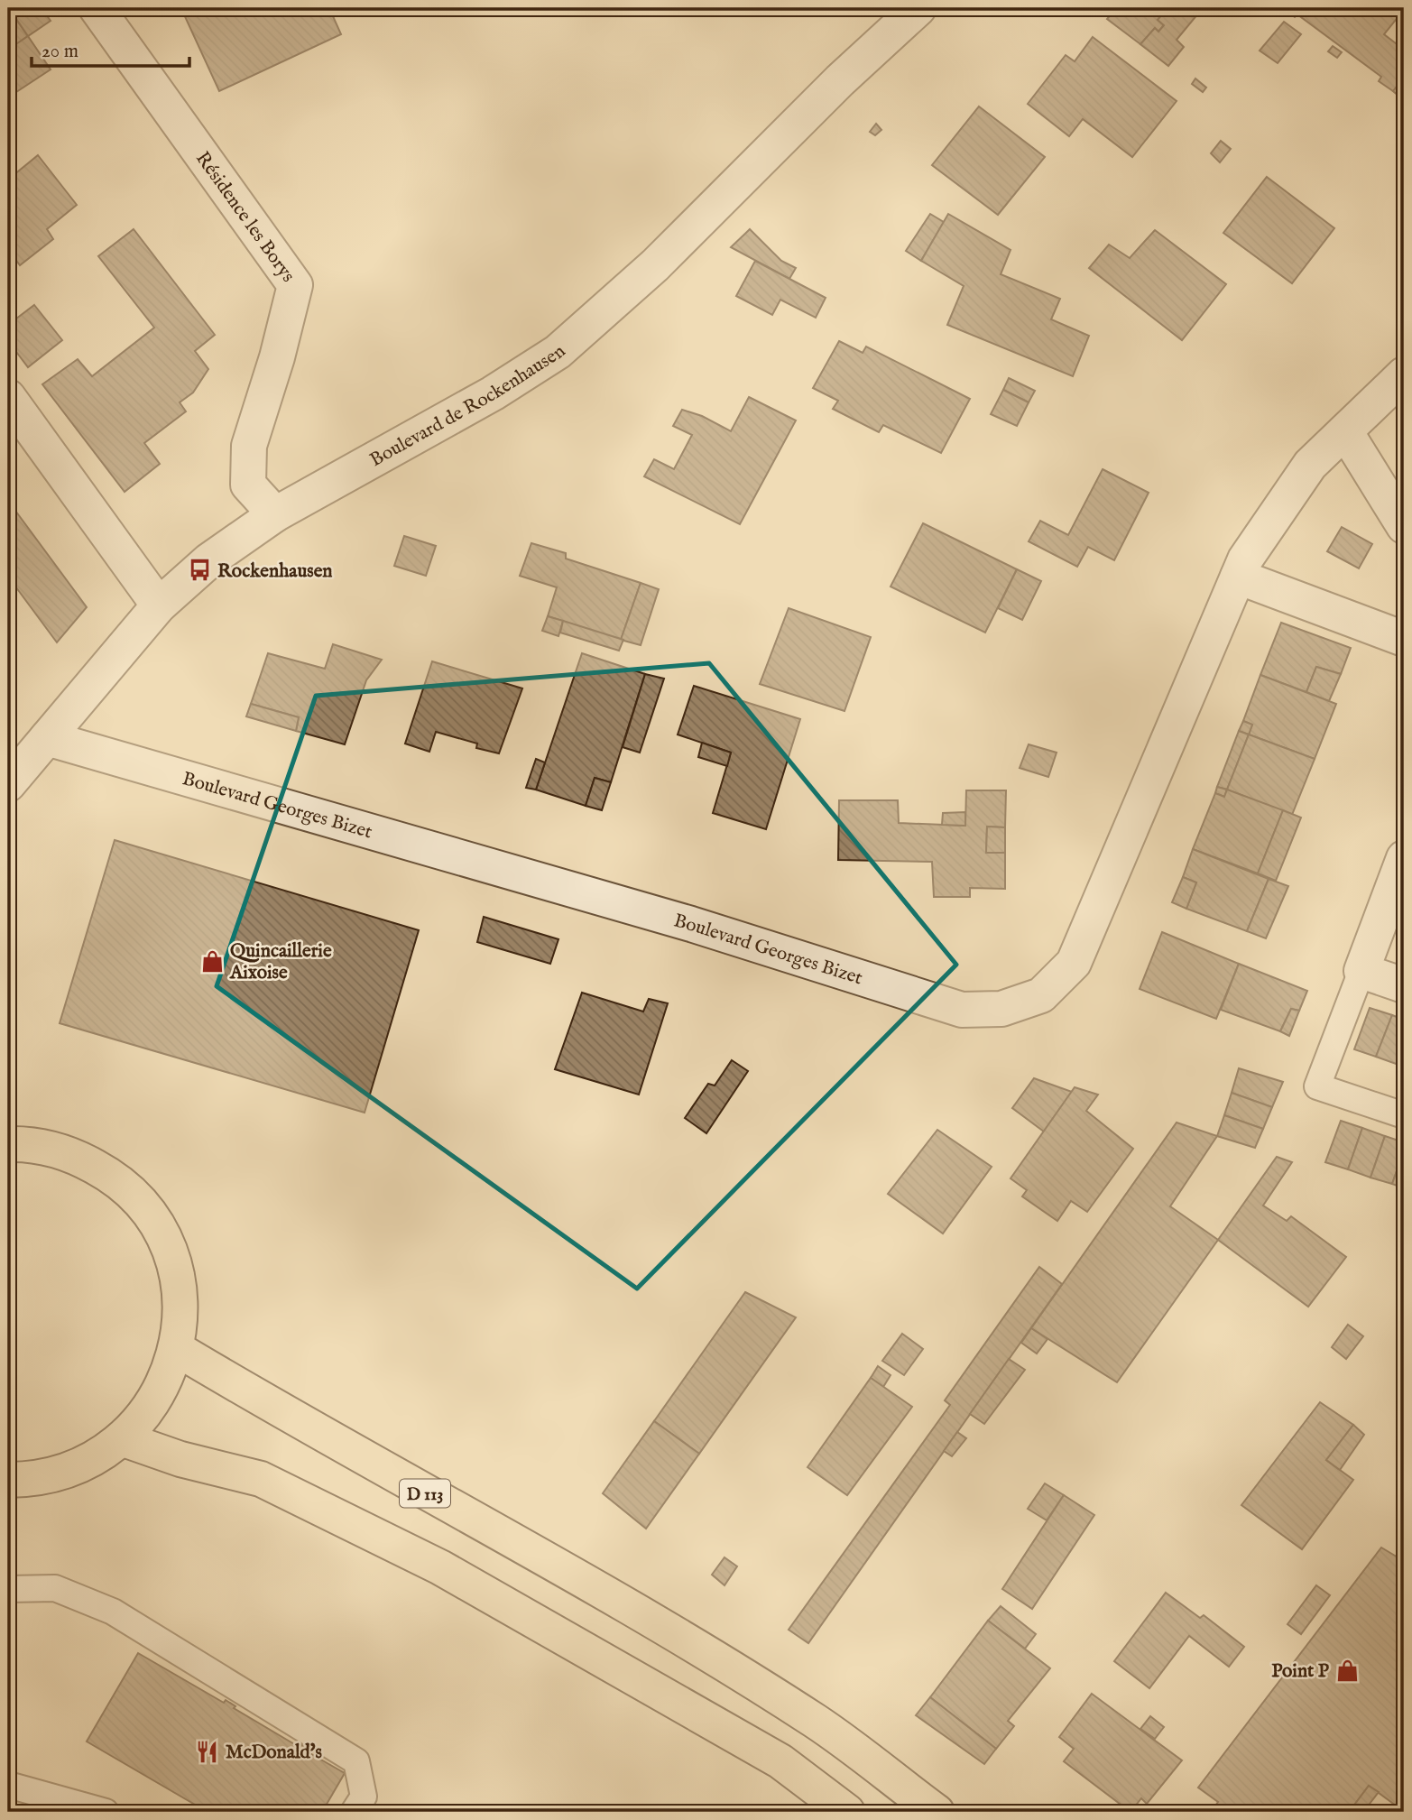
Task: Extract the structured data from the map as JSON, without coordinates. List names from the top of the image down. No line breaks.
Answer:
{"streets":{"main road":["D 113"],"street":["Résidence les Borys","Boulevard de Rockenhausen","Boulevard Georges Bizet"]},"crossings":[["Résidence les Borys","Boulevard de Rockenhausen"],["Boulevard de Rockenhausen","Boulevard Georges Bizet"]],"places":{"bus stop":["Rockenhausen"],"shop":["Quincaillerie Aixoise","Point P"],"restaurant":["McDonald's"]},"scale_bar":"20 m"}
